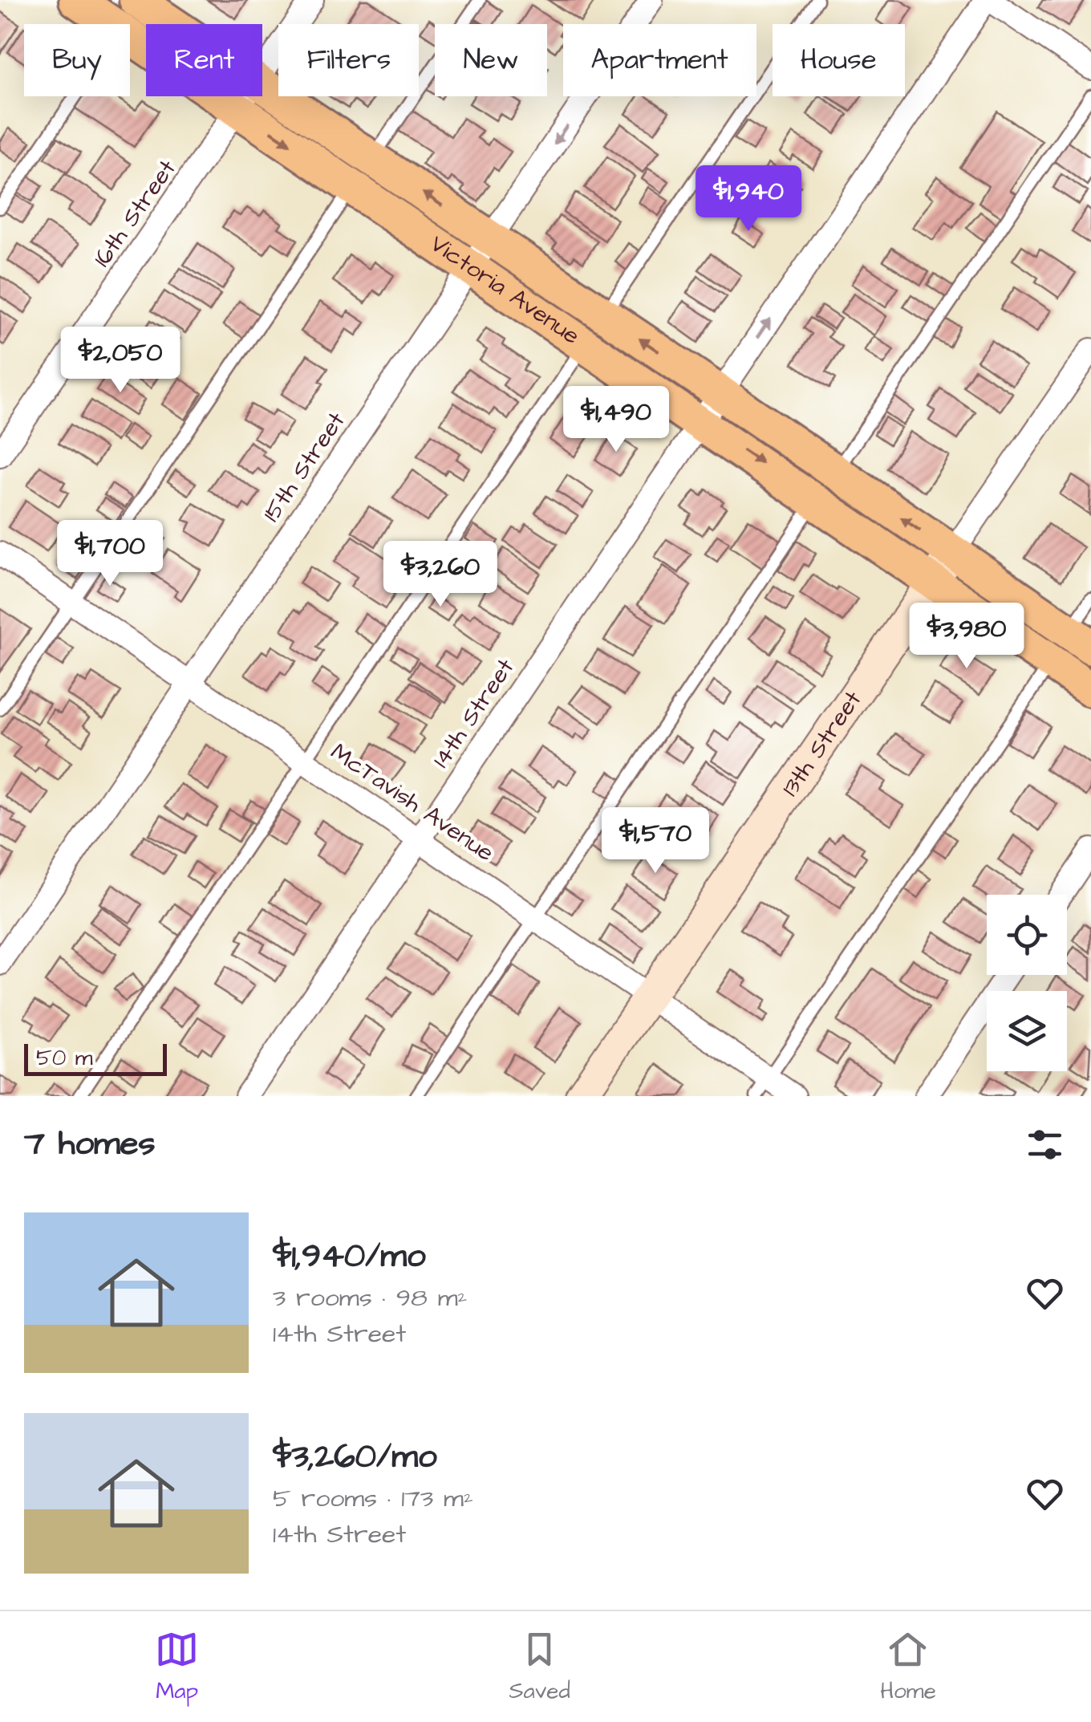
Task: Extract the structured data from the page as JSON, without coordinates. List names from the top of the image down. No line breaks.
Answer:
{"streets":{"main road":["Victoria Avenue"],"street":["16th Street","15th Street","14th Street","13th Street","McTavish Avenue"]},"crossings":[["16th Street","Victoria Avenue"],["Victoria Avenue","15th Street"],["Victoria Avenue","14th Street"],["Victoria Avenue","13th Street"],["15th Street","McTavish Avenue"],["14th Street","McTavish Avenue"],["13th Street","McTavish Avenue"]],"one_way":["14th Street"],"scale_bar":"50 m","page":{"chip":["Buy","Rent","Filters","New","Apartment","House"],"price":["$1,940","$2,050","$1,490","$1,700","$3,260","$3,980","$1,570"],"scale":"50 m","heading":"7 homes","list":[{"name":"$1,940/mo","note":"3 rooms · 98 m² · 14th Street"},{"name":"$3,260/mo","note":"5 rooms · 173 m² · 14th Street"}],"tabs":["Map","Saved","Home"]}}
